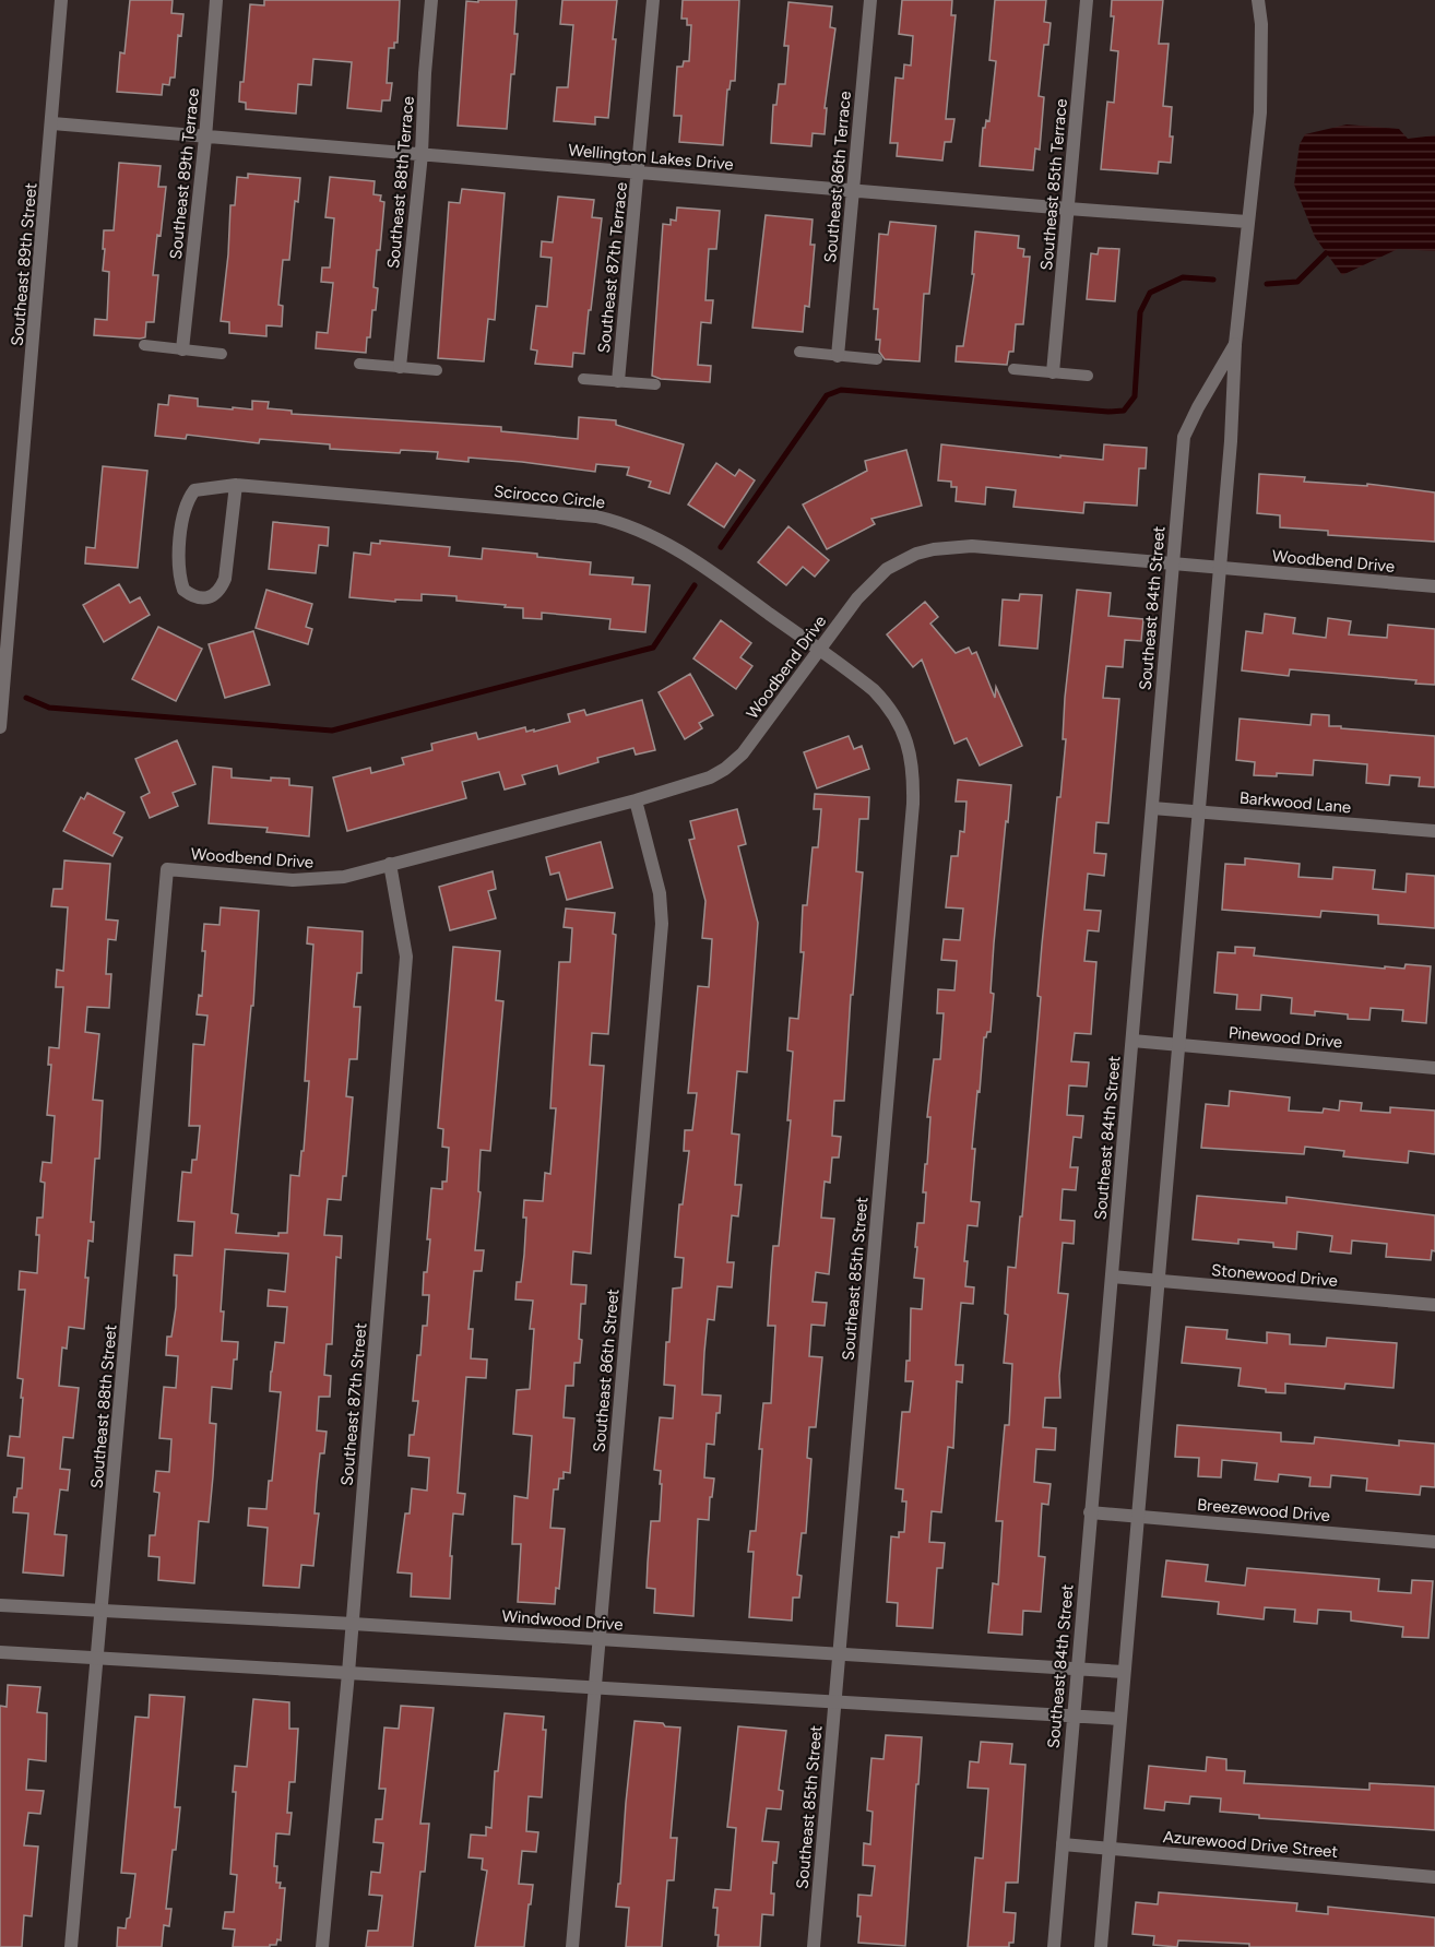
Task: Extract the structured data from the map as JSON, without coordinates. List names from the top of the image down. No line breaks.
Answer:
{"streets":{"street":["Wellington Lakes Drive","Southeast 89th Terrace","Southeast 86th Terrace","Southeast 88th Terrace","Southeast 85th Terrace","Southeast 89th Street","Southeast 87th Terrace","Scirocco Circle","Woodbend Drive","Southeast 84th Street","Barkwood Lane","Pinewood Drive","Stonewood Drive","Southeast 85th Street","Southeast 86th Street","Southeast 87th Street","Southeast 88th Street","Breezewood Drive","Windwood Drive","Azurewood Drive Street"]},"crossings":[["Wellington Lakes Drive","Southeast 89th Terrace"],["Wellington Lakes Drive","Southeast 86th Terrace"],["Wellington Lakes Drive","Southeast 88th Terrace"],["Wellington Lakes Drive","Southeast 85th Terrace"],["Wellington Lakes Drive","Southeast 89th Street"],["Wellington Lakes Drive","Southeast 87th Terrace"],["Wellington Lakes Drive","Southeast 84th Street"],["Scirocco Circle","Woodbend Drive"],["Scirocco Circle","Southeast 85th Street"],["Woodbend Drive","Southeast 84th Street"],["Woodbend Drive","Southeast 85th Street"],["Woodbend Drive","Southeast 86th Street"],["Woodbend Drive","Southeast 87th Street"],["Woodbend Drive","Southeast 88th Street"],["Southeast 84th Street","Barkwood Lane"],["Southeast 84th Street","Pinewood Drive"],["Southeast 84th Street","Stonewood Drive"],["Southeast 84th Street","Breezewood Drive"],["Southeast 84th Street","Windwood Drive"],["Southeast 84th Street","Azurewood Drive Street"],["Southeast 85th Street","Windwood Drive"],["Southeast 86th Street","Windwood Drive"],["Southeast 87th Street","Windwood Drive"],["Southeast 88th Street","Windwood Drive"]]}
